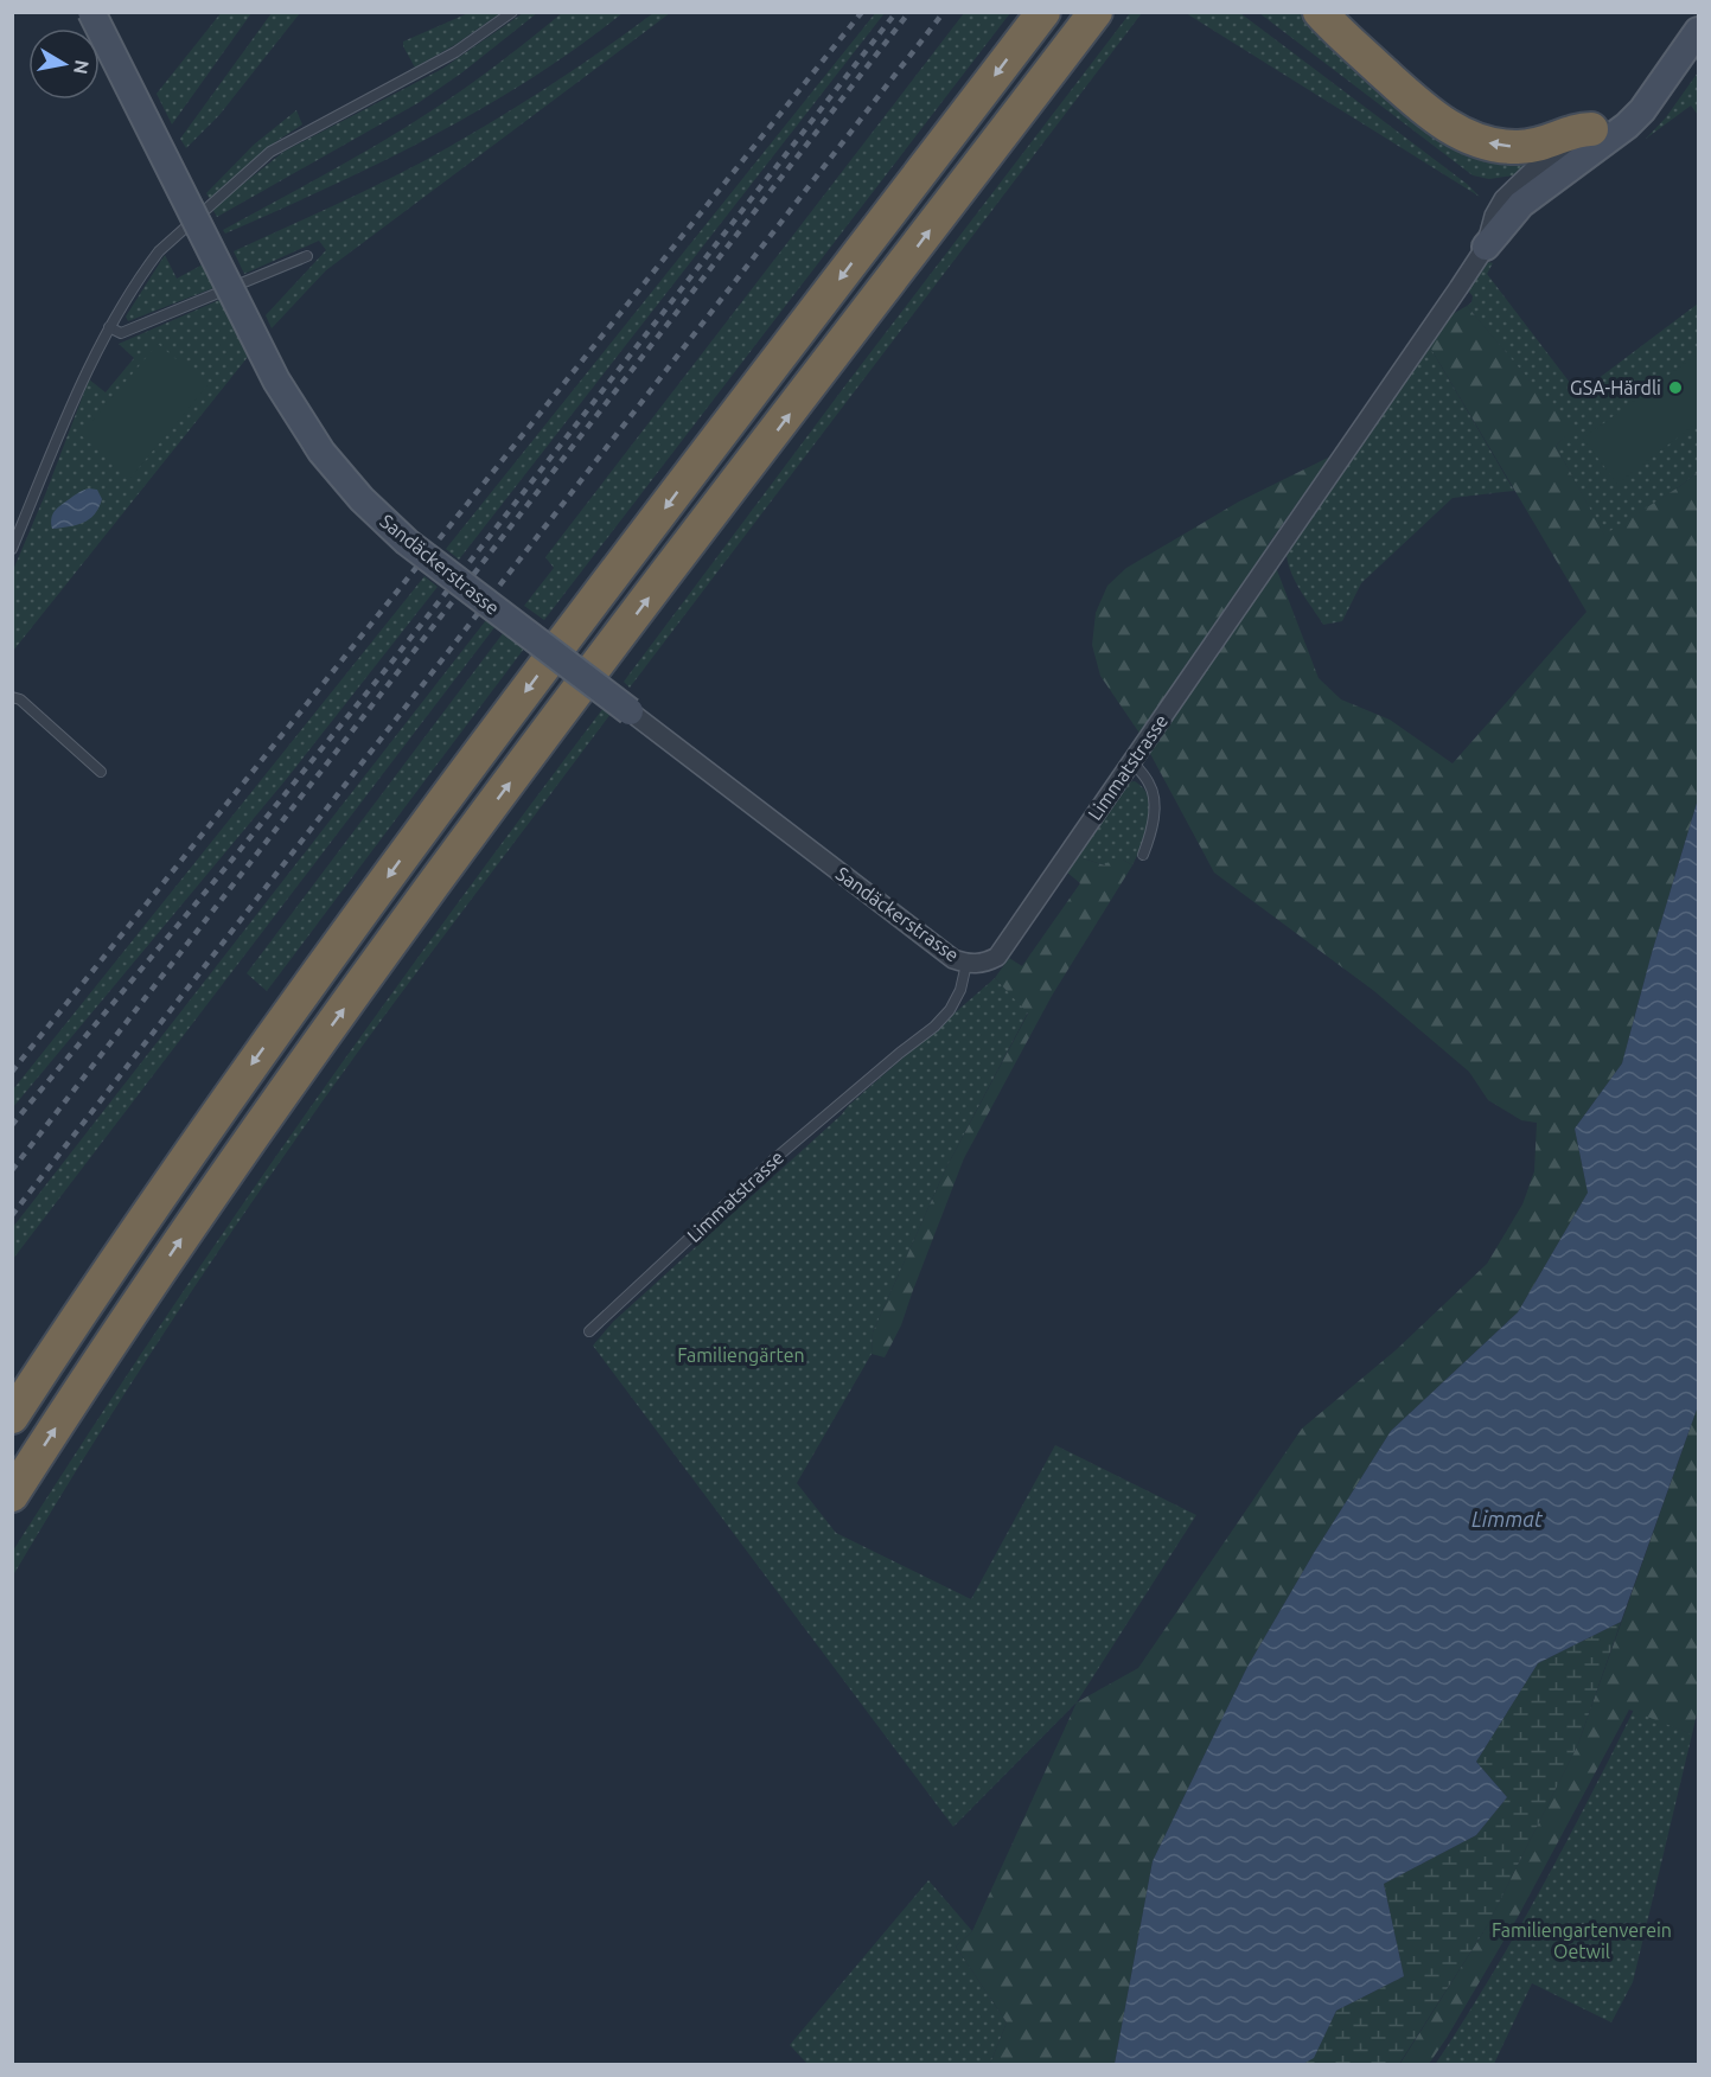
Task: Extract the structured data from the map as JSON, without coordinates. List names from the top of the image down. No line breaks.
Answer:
{"streets":{"street":["Sandäckerstrasse","Limmatstrasse"]},"crossings":[["Sandäckerstrasse","Limmatstrasse"]],"water":["Limmat"],"parks":["Familiengärten","Familiengartenverein Oetwil"],"places":["GSA-Härdli"],"north":"right"}
